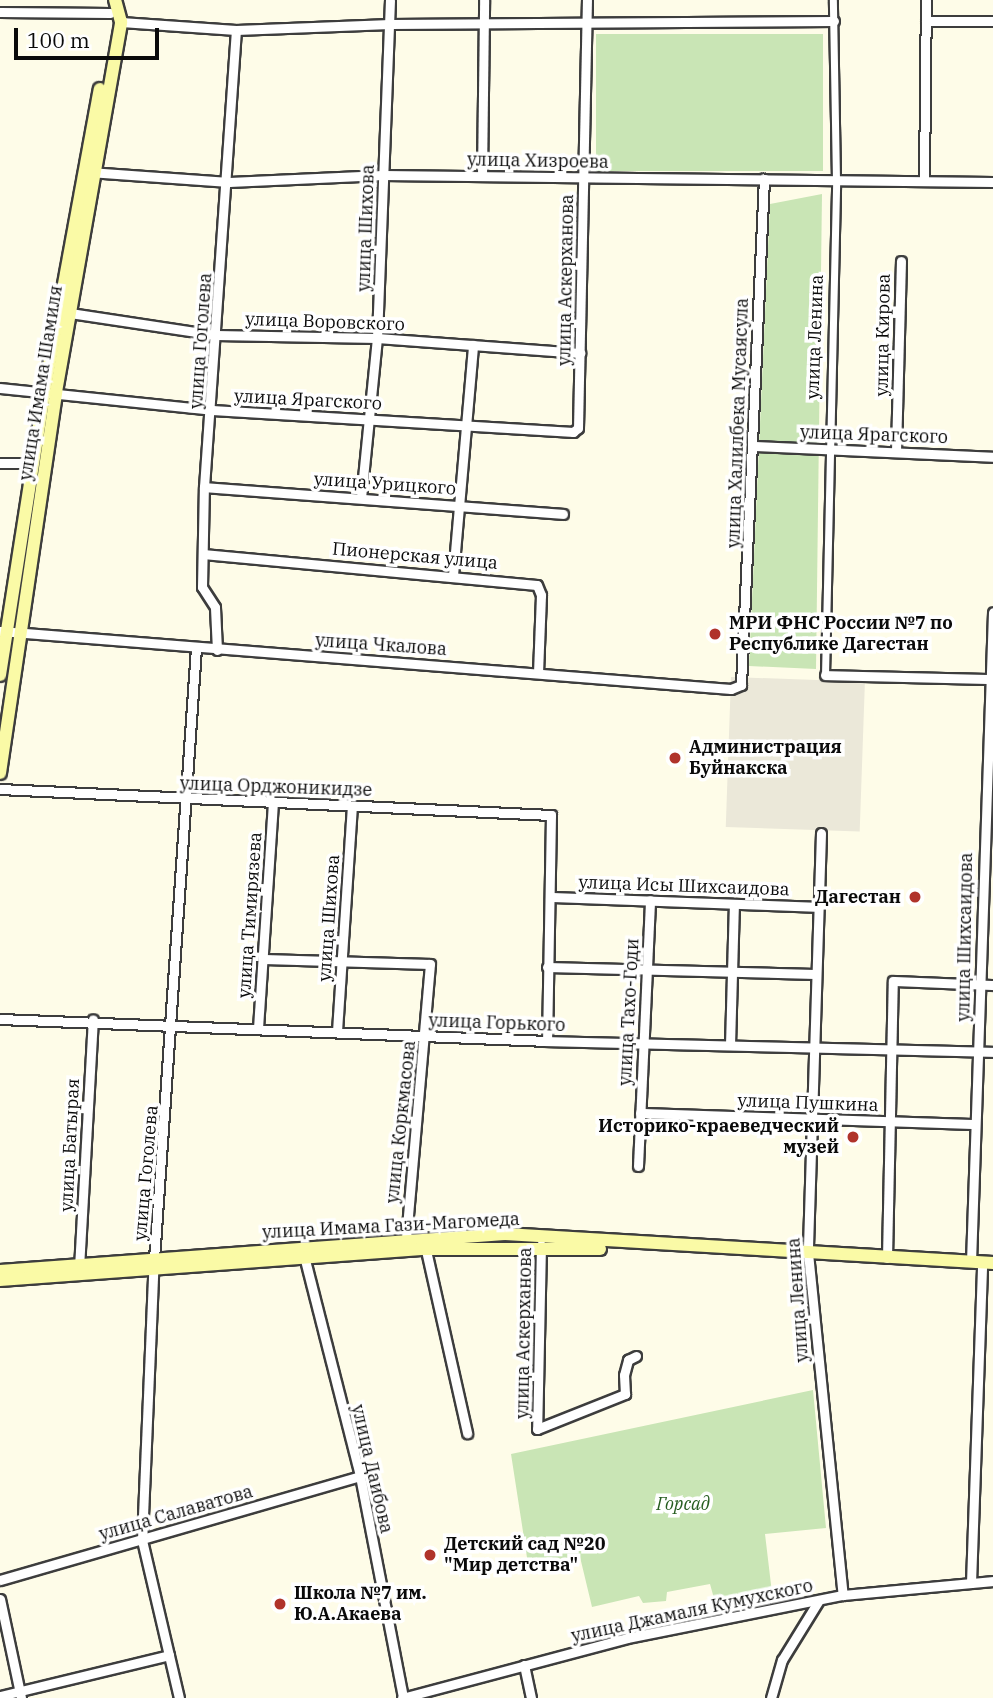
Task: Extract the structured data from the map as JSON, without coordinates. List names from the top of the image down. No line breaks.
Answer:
{"streets":{"main road":["улица Имама Шамиля","улица Имама Гази-Магомеда"],"street":["улица Хизроева","улица Шихова","улица Аскерханова","улица Воровского","улица Кирова","улица Ленина","улица Гоголева","улица Ярагского","улица Халилбека Мусаясула","улица Урицкого","Пионерская улица","улица Чкалова","улица Орджоникидзе","улица Исы Шихсаидова","улица Тимирязева","улица Шихсаидова","улица Тахо-Годи","улица Горького","улица Пушкина","улица Коркмасова","улица Батырая","улица Даибова","улица Салаватова","улица Джамаля Кумухского"]},"crossings":[["улица Хизроева","улица Шихова"],["улица Хизроева","улица Аскерханова"],["улица Хизроева","улица Ленина"],["улица Хизроева","улица Гоголева"],["улица Хизроева","улица Имама Шамиля"],["улица Хизроева","улица Халилбека Мусаясула"],["улица Шихова","улица Воровского"],["улица Шихова","улица Ярагского"],["улица Шихова","улица Урицкого"],["улица Шихова","улица Орджоникидзе"],["улица Шихова","улица Горького"],["улица Шихова","улица Коркмасова"],["улица Аскерханова","улица Воровского"],["улица Аскерханова","улица Ярагского"],["улица Воровского","улица Гоголева"],["улица Воровского","улица Имама Шамиля"],["улица Кирова","улица Ярагского"],["улица Ленина","улица Ярагского"],["улица Ленина","улица Исы Шихсаидова"],["улица Ленина","улица Горького"],["улица Ленина","улица Пушкина"],["улица Ленина","улица Джамаля Кумухского"],["улица Гоголева","улица Ярагского"],["улица Гоголева","улица Урицкого"],["улица Гоголева","Пионерская улица"],["улица Гоголева","улица Чкалова"],["улица Гоголева","улица Орджоникидзе"],["улица Гоголева","улица Горького"],["улица Гоголева","улица Салаватова"],["улица Имама Шамиля","улица Ярагского"],["улица Имама Шамиля","улица Чкалова"],["улица Ярагского","улица Халилбека Мусаясула"],["улица Халилбека Мусаясула","улица Чкалова"],["Пионерская улица","улица Чкалова"],["улица Орджоникидзе","улица Исы Шихсаидова"],["улица Орджоникидзе","улица Тимирязева"],["улица Исы Шихсаидова","улица Тахо-Годи"],["улица Тимирязева","улица Горького"],["улица Шихсаидова","улица Горького"],["улица Шихсаидова","улица Пушкина"],["улица Шихсаидова","улица Джамаля Кумухского"],["улица Тахо-Годи","улица Горького"],["улица Тахо-Годи","улица Пушкина"],["улица Горького","улица Коркмасова"],["улица Горького","улица Батырая"],["улица Коркмасова","улица Имама Гази-Магомеда"],["улица Имама Гази-Магомеда","улица Даибова"],["улица Даибова","улица Салаватова"],["улица Даибова","улица Джамаля Кумухского"]],"parks":["Горсад"],"places":["МРИ ФНС России №7 по Республике Дагестан","Администрация Буйнакска","Дагестан","Историко-краеведческий музей","Детский сад №20 \"Мир детства\"","Школа №7 им. Ю.А.Акаева"],"scale_bar":"100 m"}
